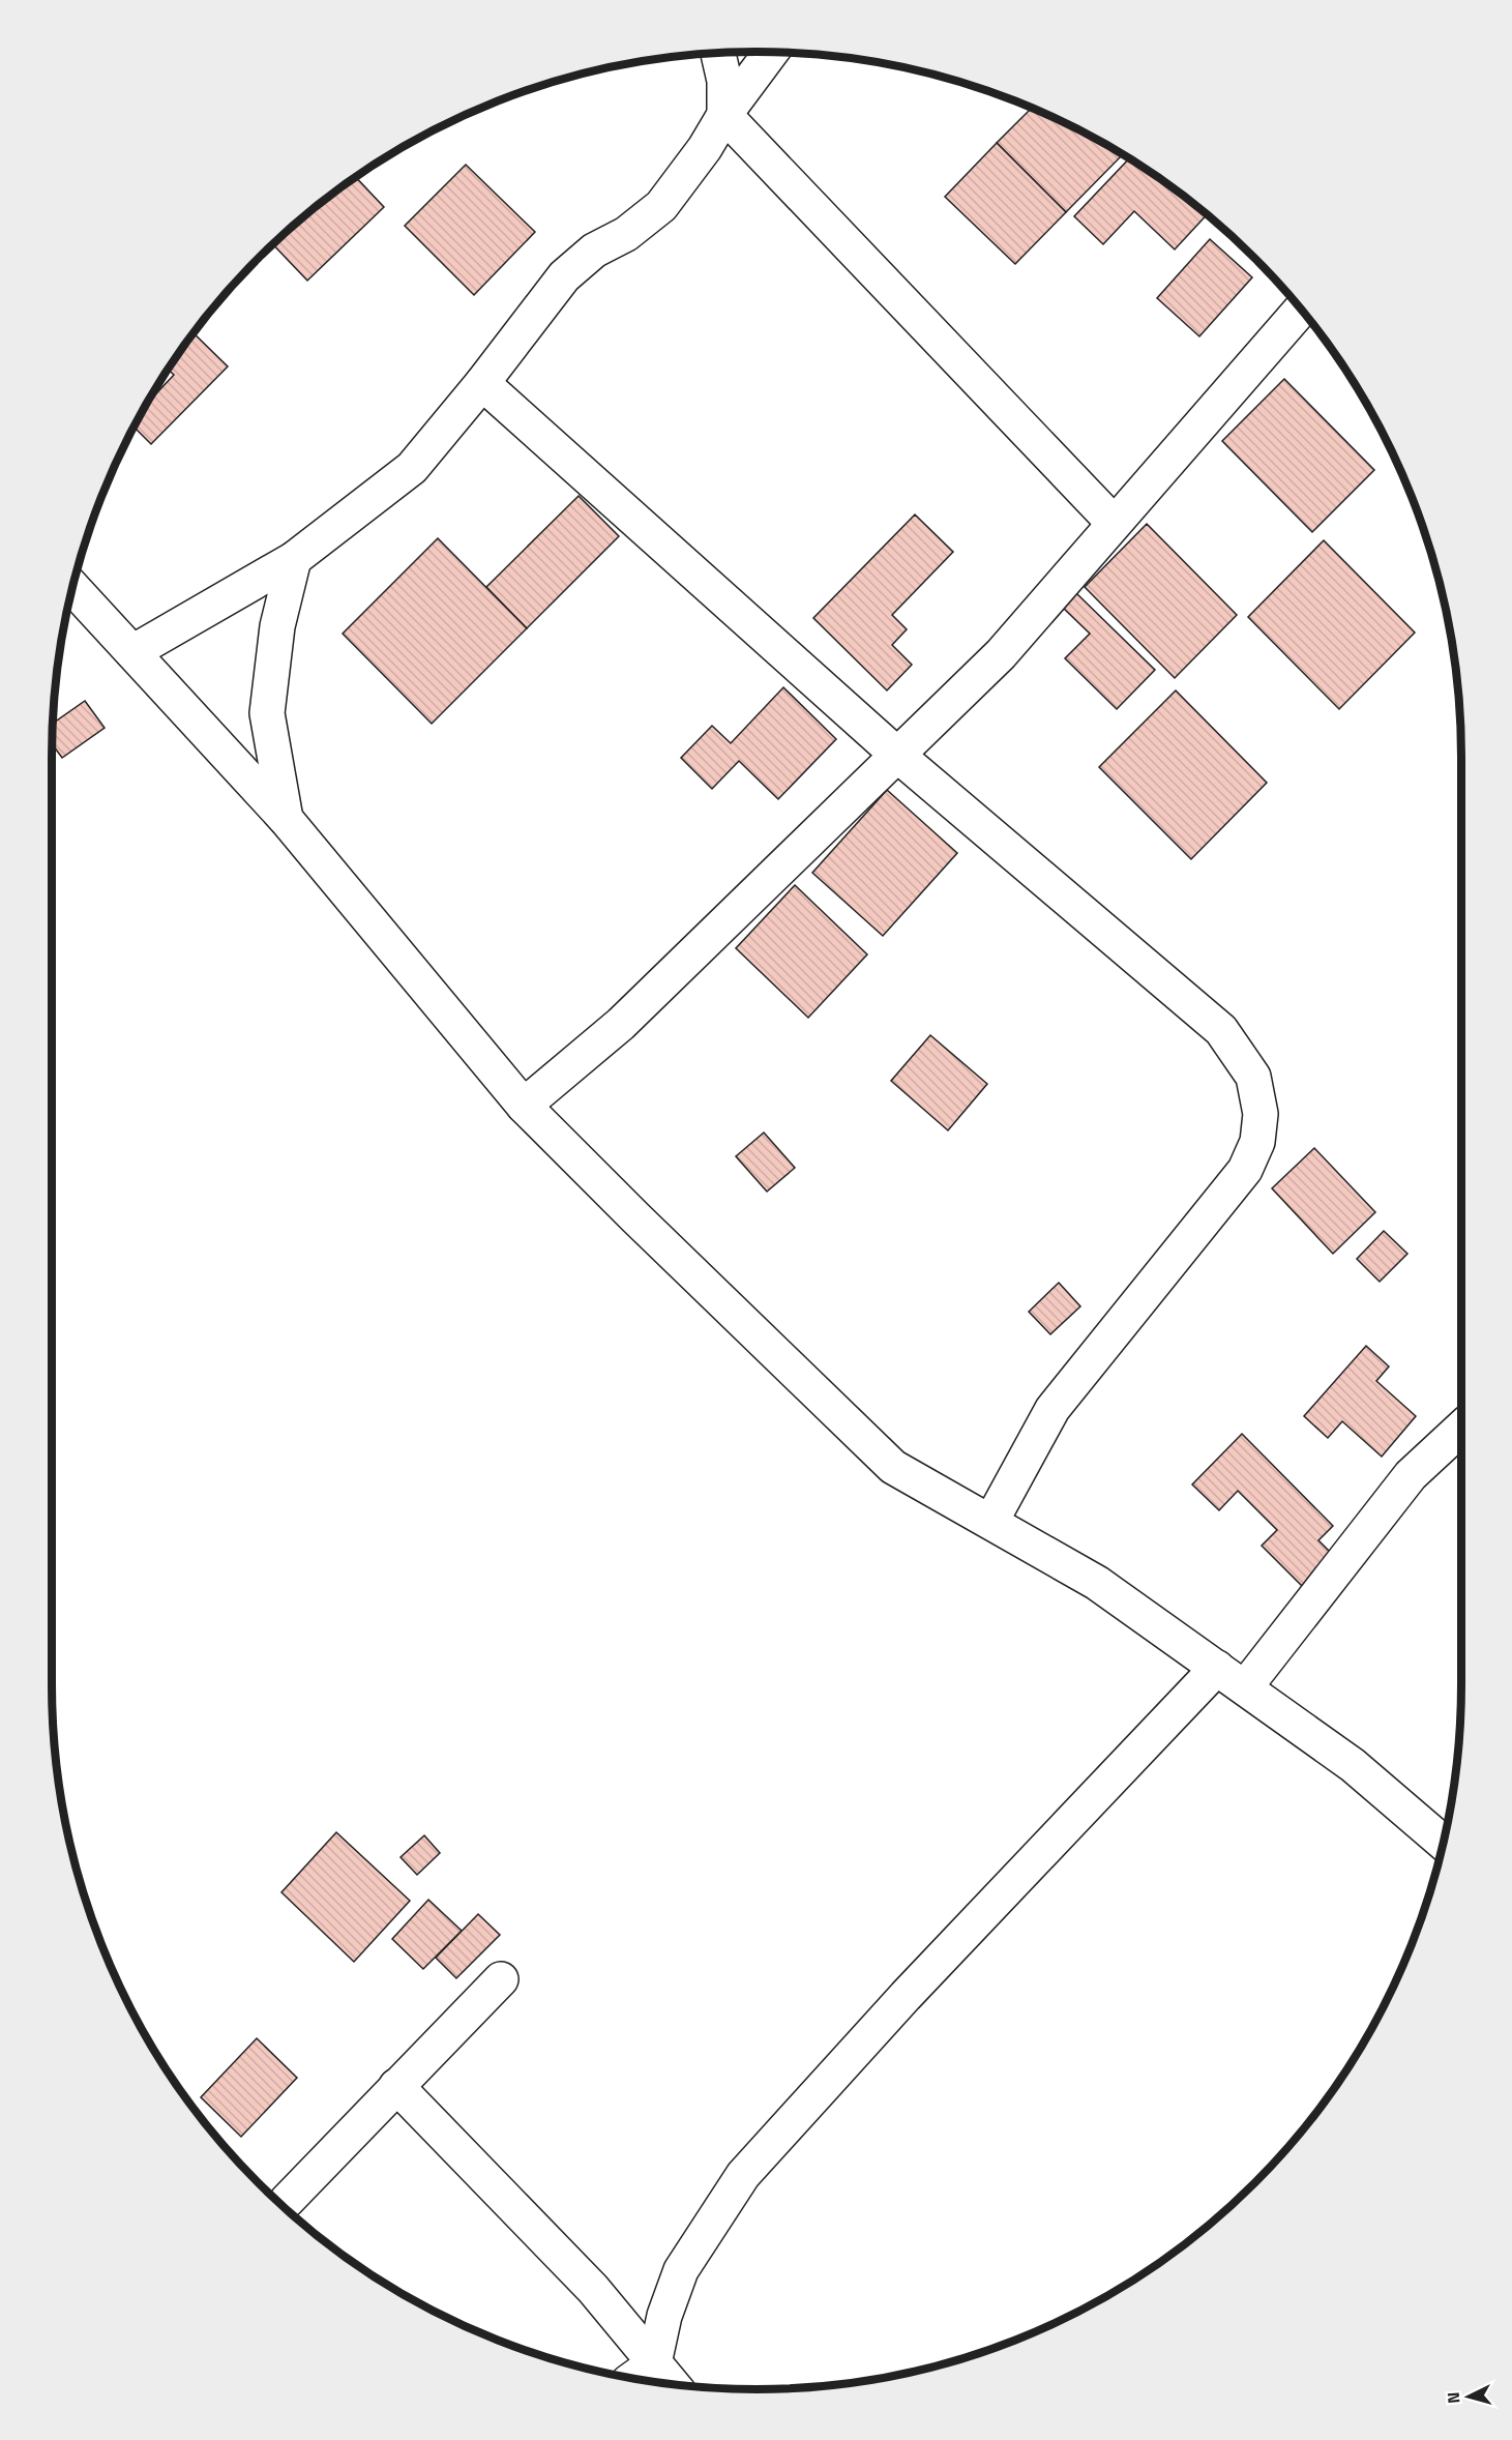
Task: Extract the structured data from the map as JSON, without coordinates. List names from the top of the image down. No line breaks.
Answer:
{"north":"left"}
